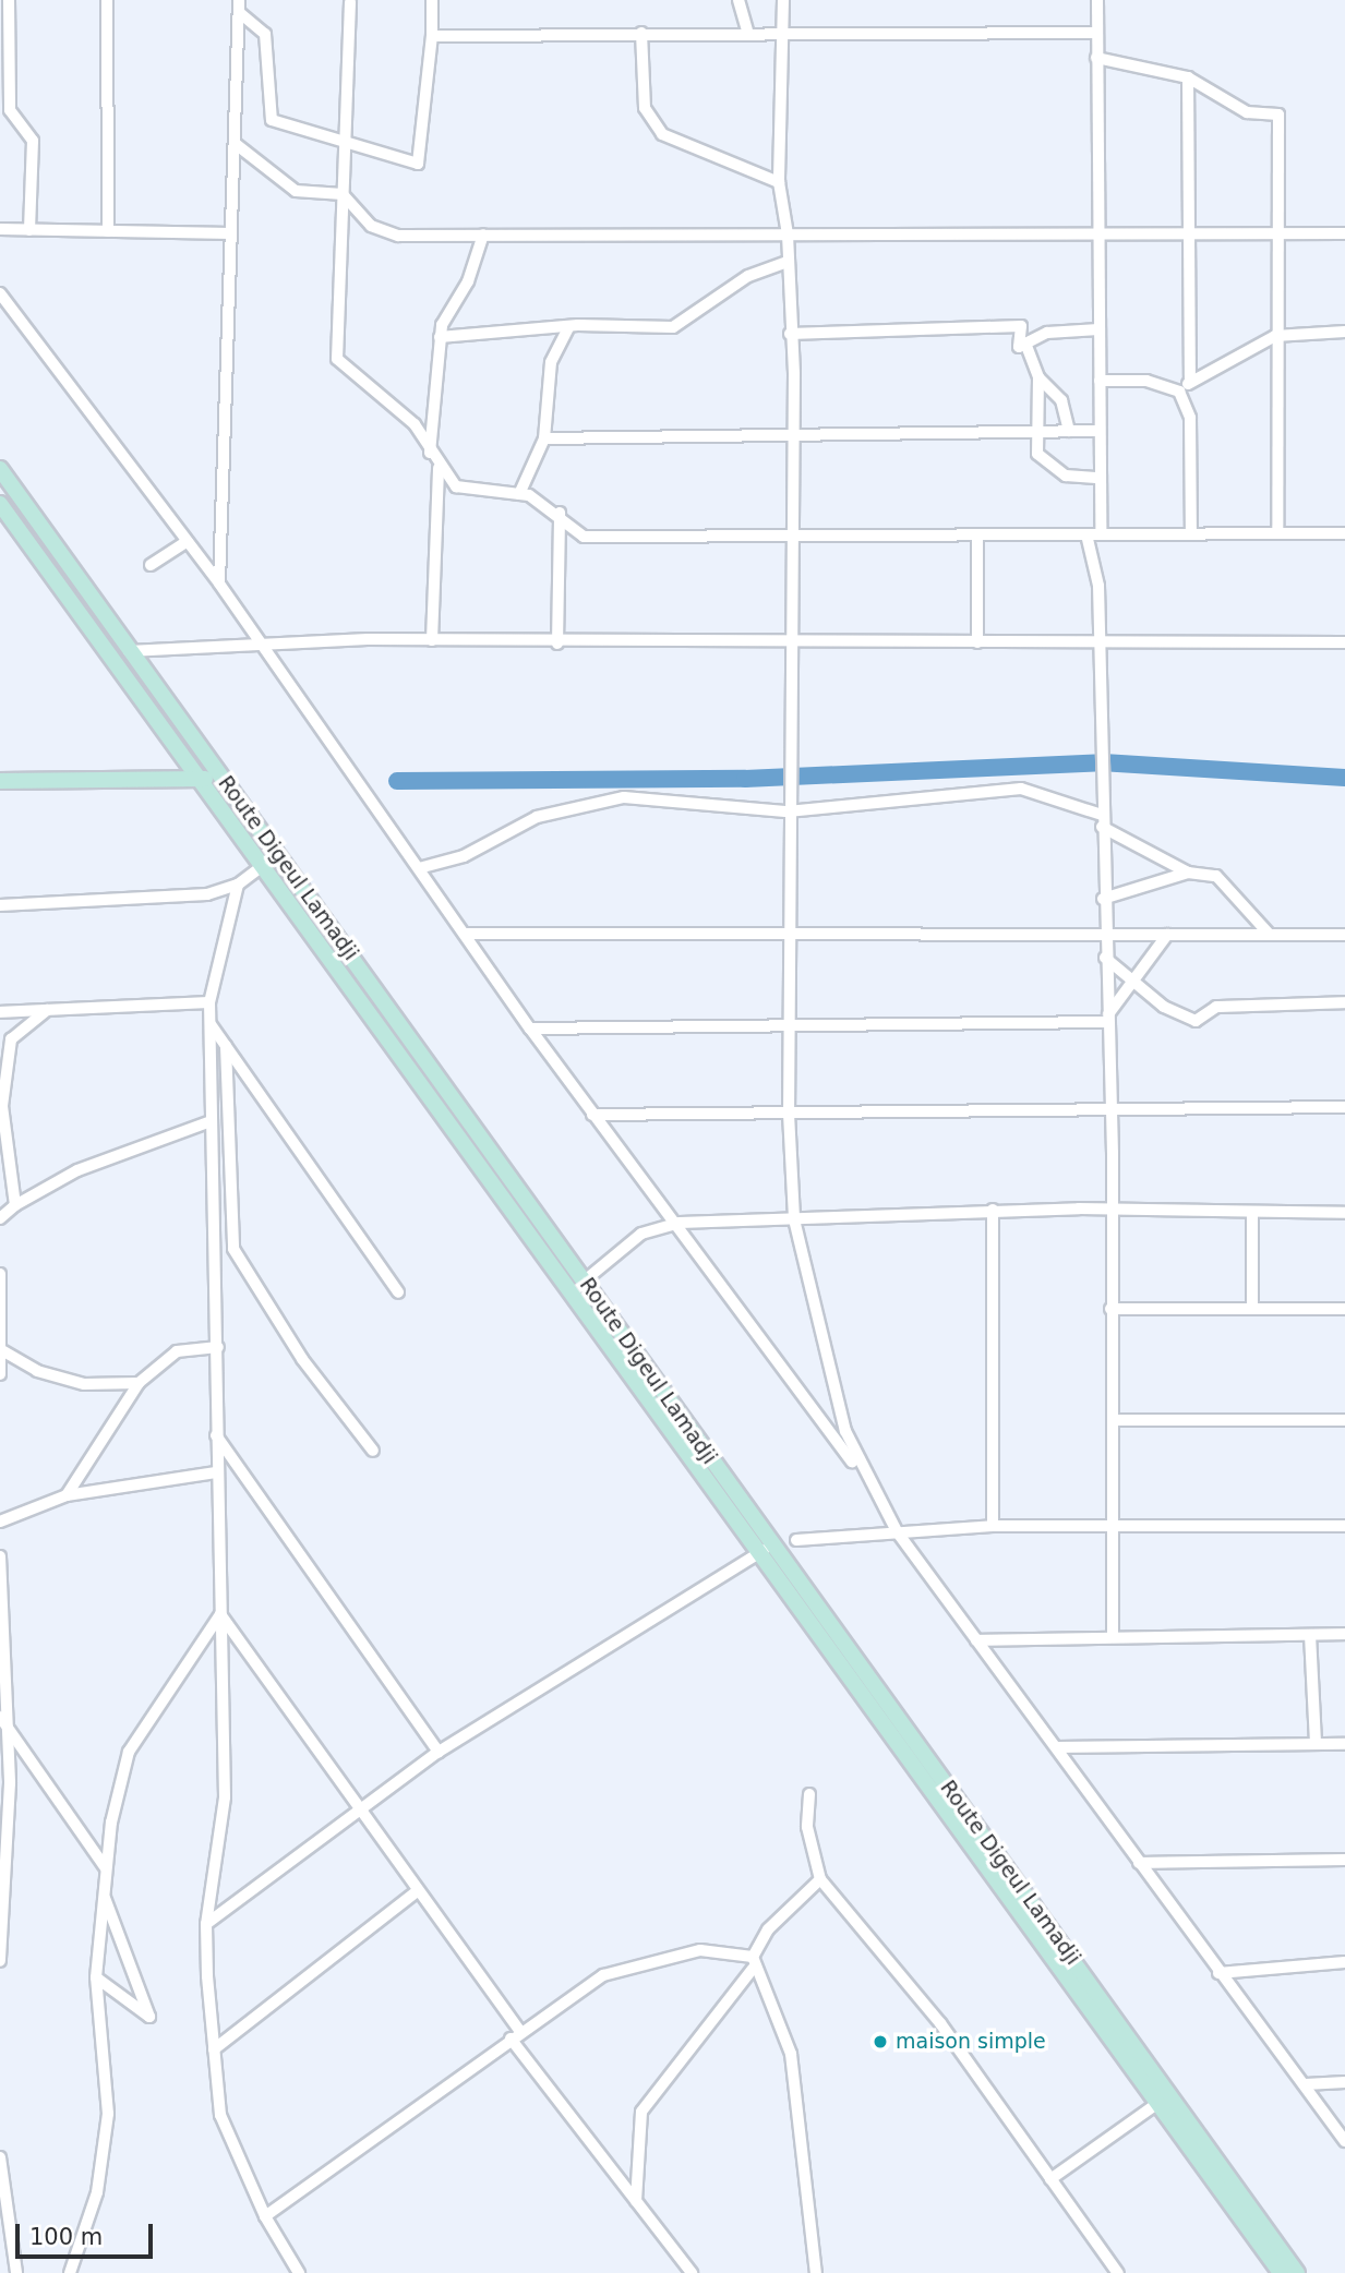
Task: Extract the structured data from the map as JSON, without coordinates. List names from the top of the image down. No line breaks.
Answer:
{"streets":{"main road":["Route Digeul Lamadji"]},"places":["maison simple"],"scale_bar":"100 m"}
